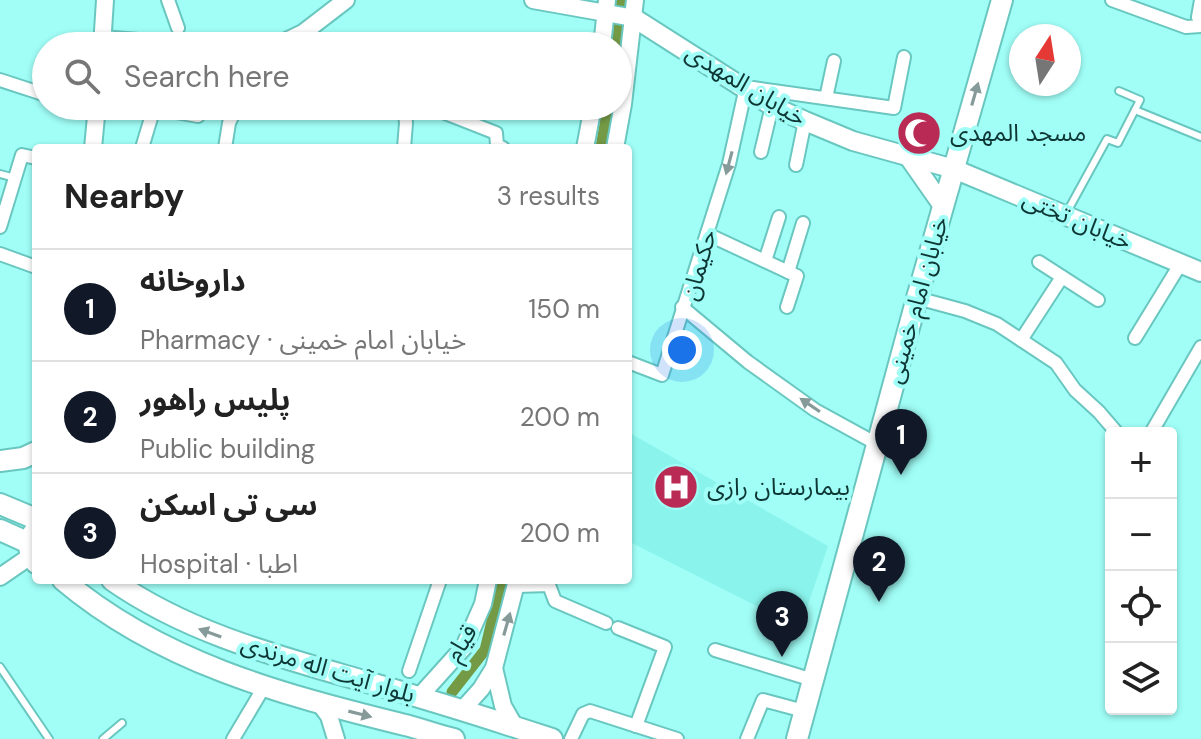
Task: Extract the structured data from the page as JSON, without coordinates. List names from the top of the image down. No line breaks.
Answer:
{"streets":{"main road":["خیابان المهدی","خیابان تختی","خیابان امام خمینی","بلوار آیت اله مرندی"],"street":["حکیمان","قیام"]},"crossings":[["خیابان المهدی","خیابان تختی"],["خیابان المهدی","حکیمان"],["خیابان المهدی","خیابان امام خمینی"],["خیابان تختی","خیابان امام خمینی"],["حکیمان","خیابان امام خمینی"],["قیام","بلوار آیت اله مرندی"]],"places":{"mosque":["مسجد المهدی"],"hospital":["بیمارستان رازی"]},"north":"top","page":{"search":"Search here","heading":["Nearby","3 results"],"list":[{"mark":"1","name":"داروخانه","note":"Pharmacy · خیابان امام خمینی","value":"150 m"},{"mark":"2","name":"پلیس راهور","note":"Public building","value":"200 m"},{"mark":"3","name":"سی تی اسکن","note":"Hospital · اطبا","value":"200 m"}],"pins":["1","2","3"],"map_buttons":["+","−"]}}
